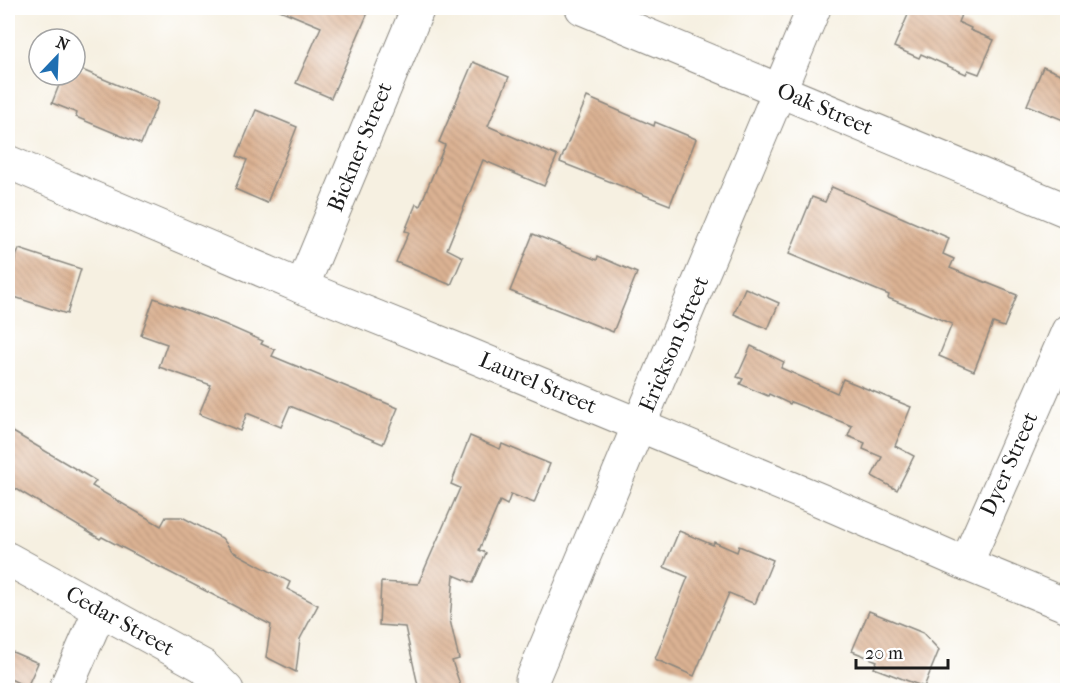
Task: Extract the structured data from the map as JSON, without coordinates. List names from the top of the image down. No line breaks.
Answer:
{"streets":{"street":["Oak Street","Bickner Street","Erickson Street","Laurel Street","Dyer Street","Cedar Street"]},"crossings":[["Oak Street","Erickson Street"],["Bickner Street","Laurel Street"],["Erickson Street","Laurel Street"],["Laurel Street","Dyer Street"]],"scale_bar":"20 m","north":"top right"}
